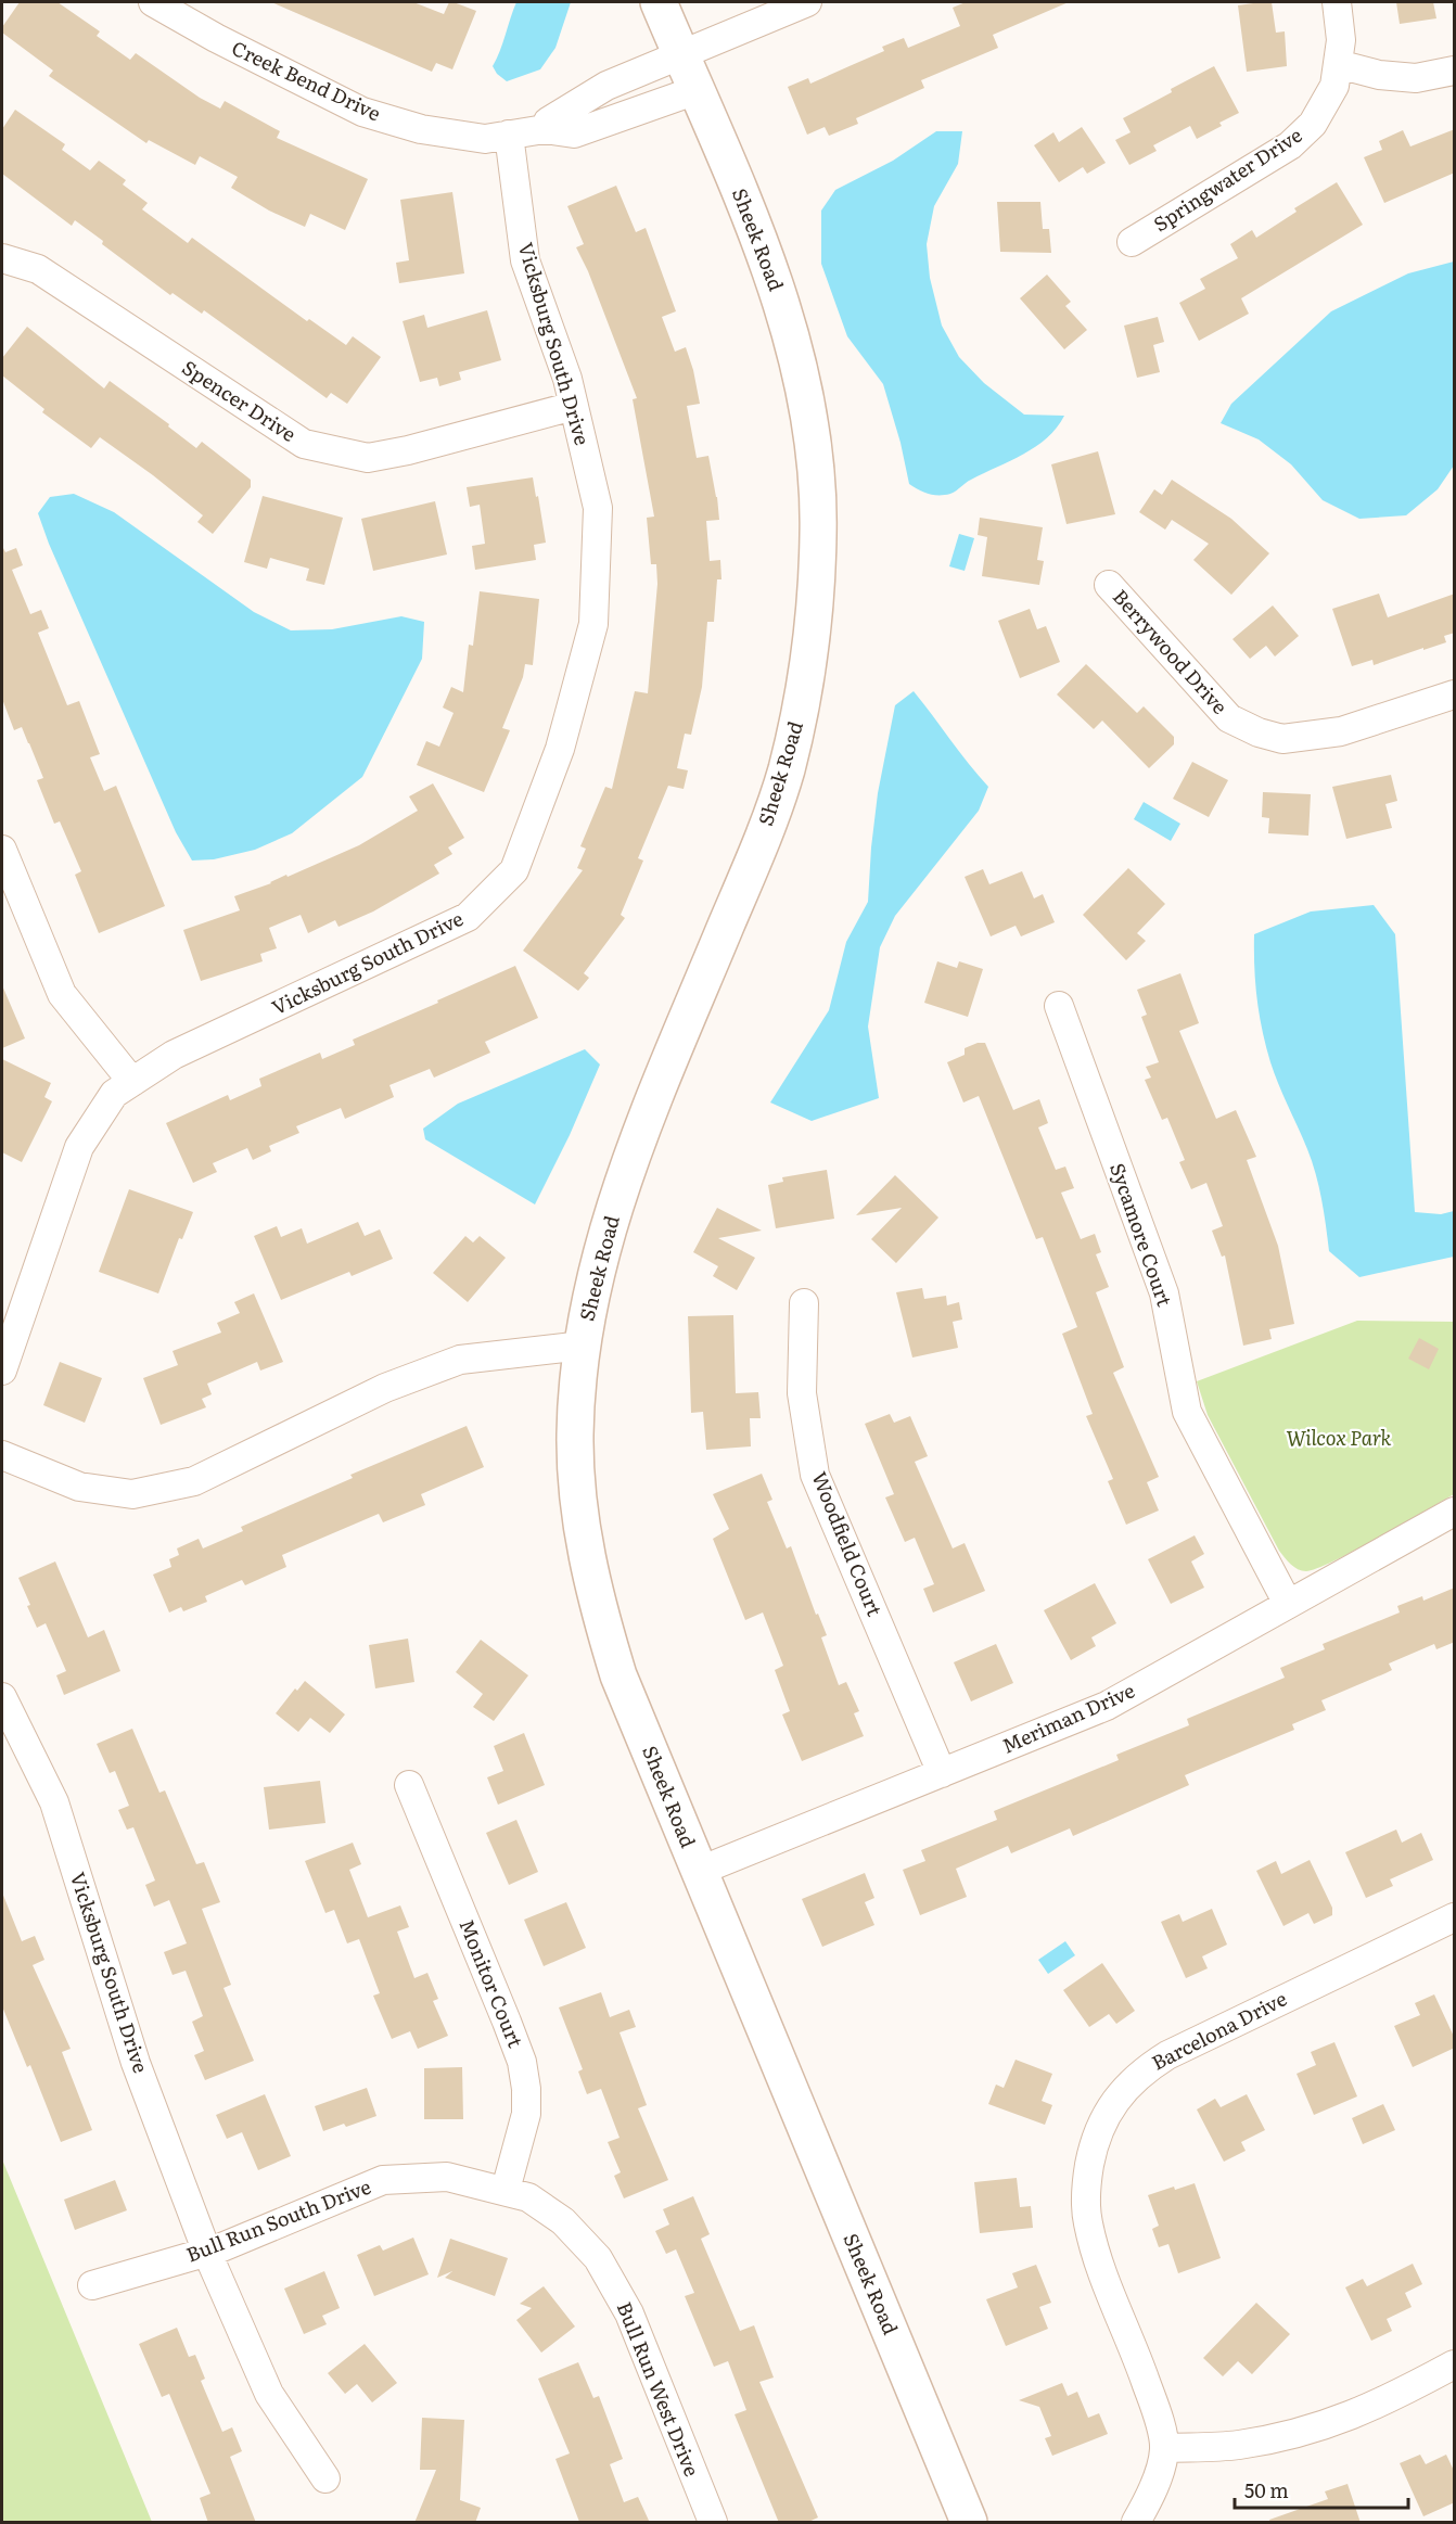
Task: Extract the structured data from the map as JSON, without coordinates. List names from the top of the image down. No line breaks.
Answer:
{"streets":{"street":["Creek Bend Drive","Springwater Drive","Sheek Road","Vicksburg South Drive","Spencer Drive","Berrywood Drive","Sycamore Court","Woodfield Court","Meriman Drive","Monitor Court","Barcelona Drive","Bull Run South Drive","Bull Run West Drive"]},"crossings":[["Creek Bend Drive","Sheek Road"],["Creek Bend Drive","Vicksburg South Drive"],["Sheek Road","Meriman Drive"],["Vicksburg South Drive","Spencer Drive"],["Vicksburg South Drive","Bull Run South Drive"],["Sycamore Court","Meriman Drive"],["Woodfield Court","Meriman Drive"],["Monitor Court","Bull Run South Drive"],["Monitor Court","Bull Run West Drive"],["Bull Run South Drive","Bull Run West Drive"]],"parks":["Wilcox Park"],"scale_bar":"50 m"}
